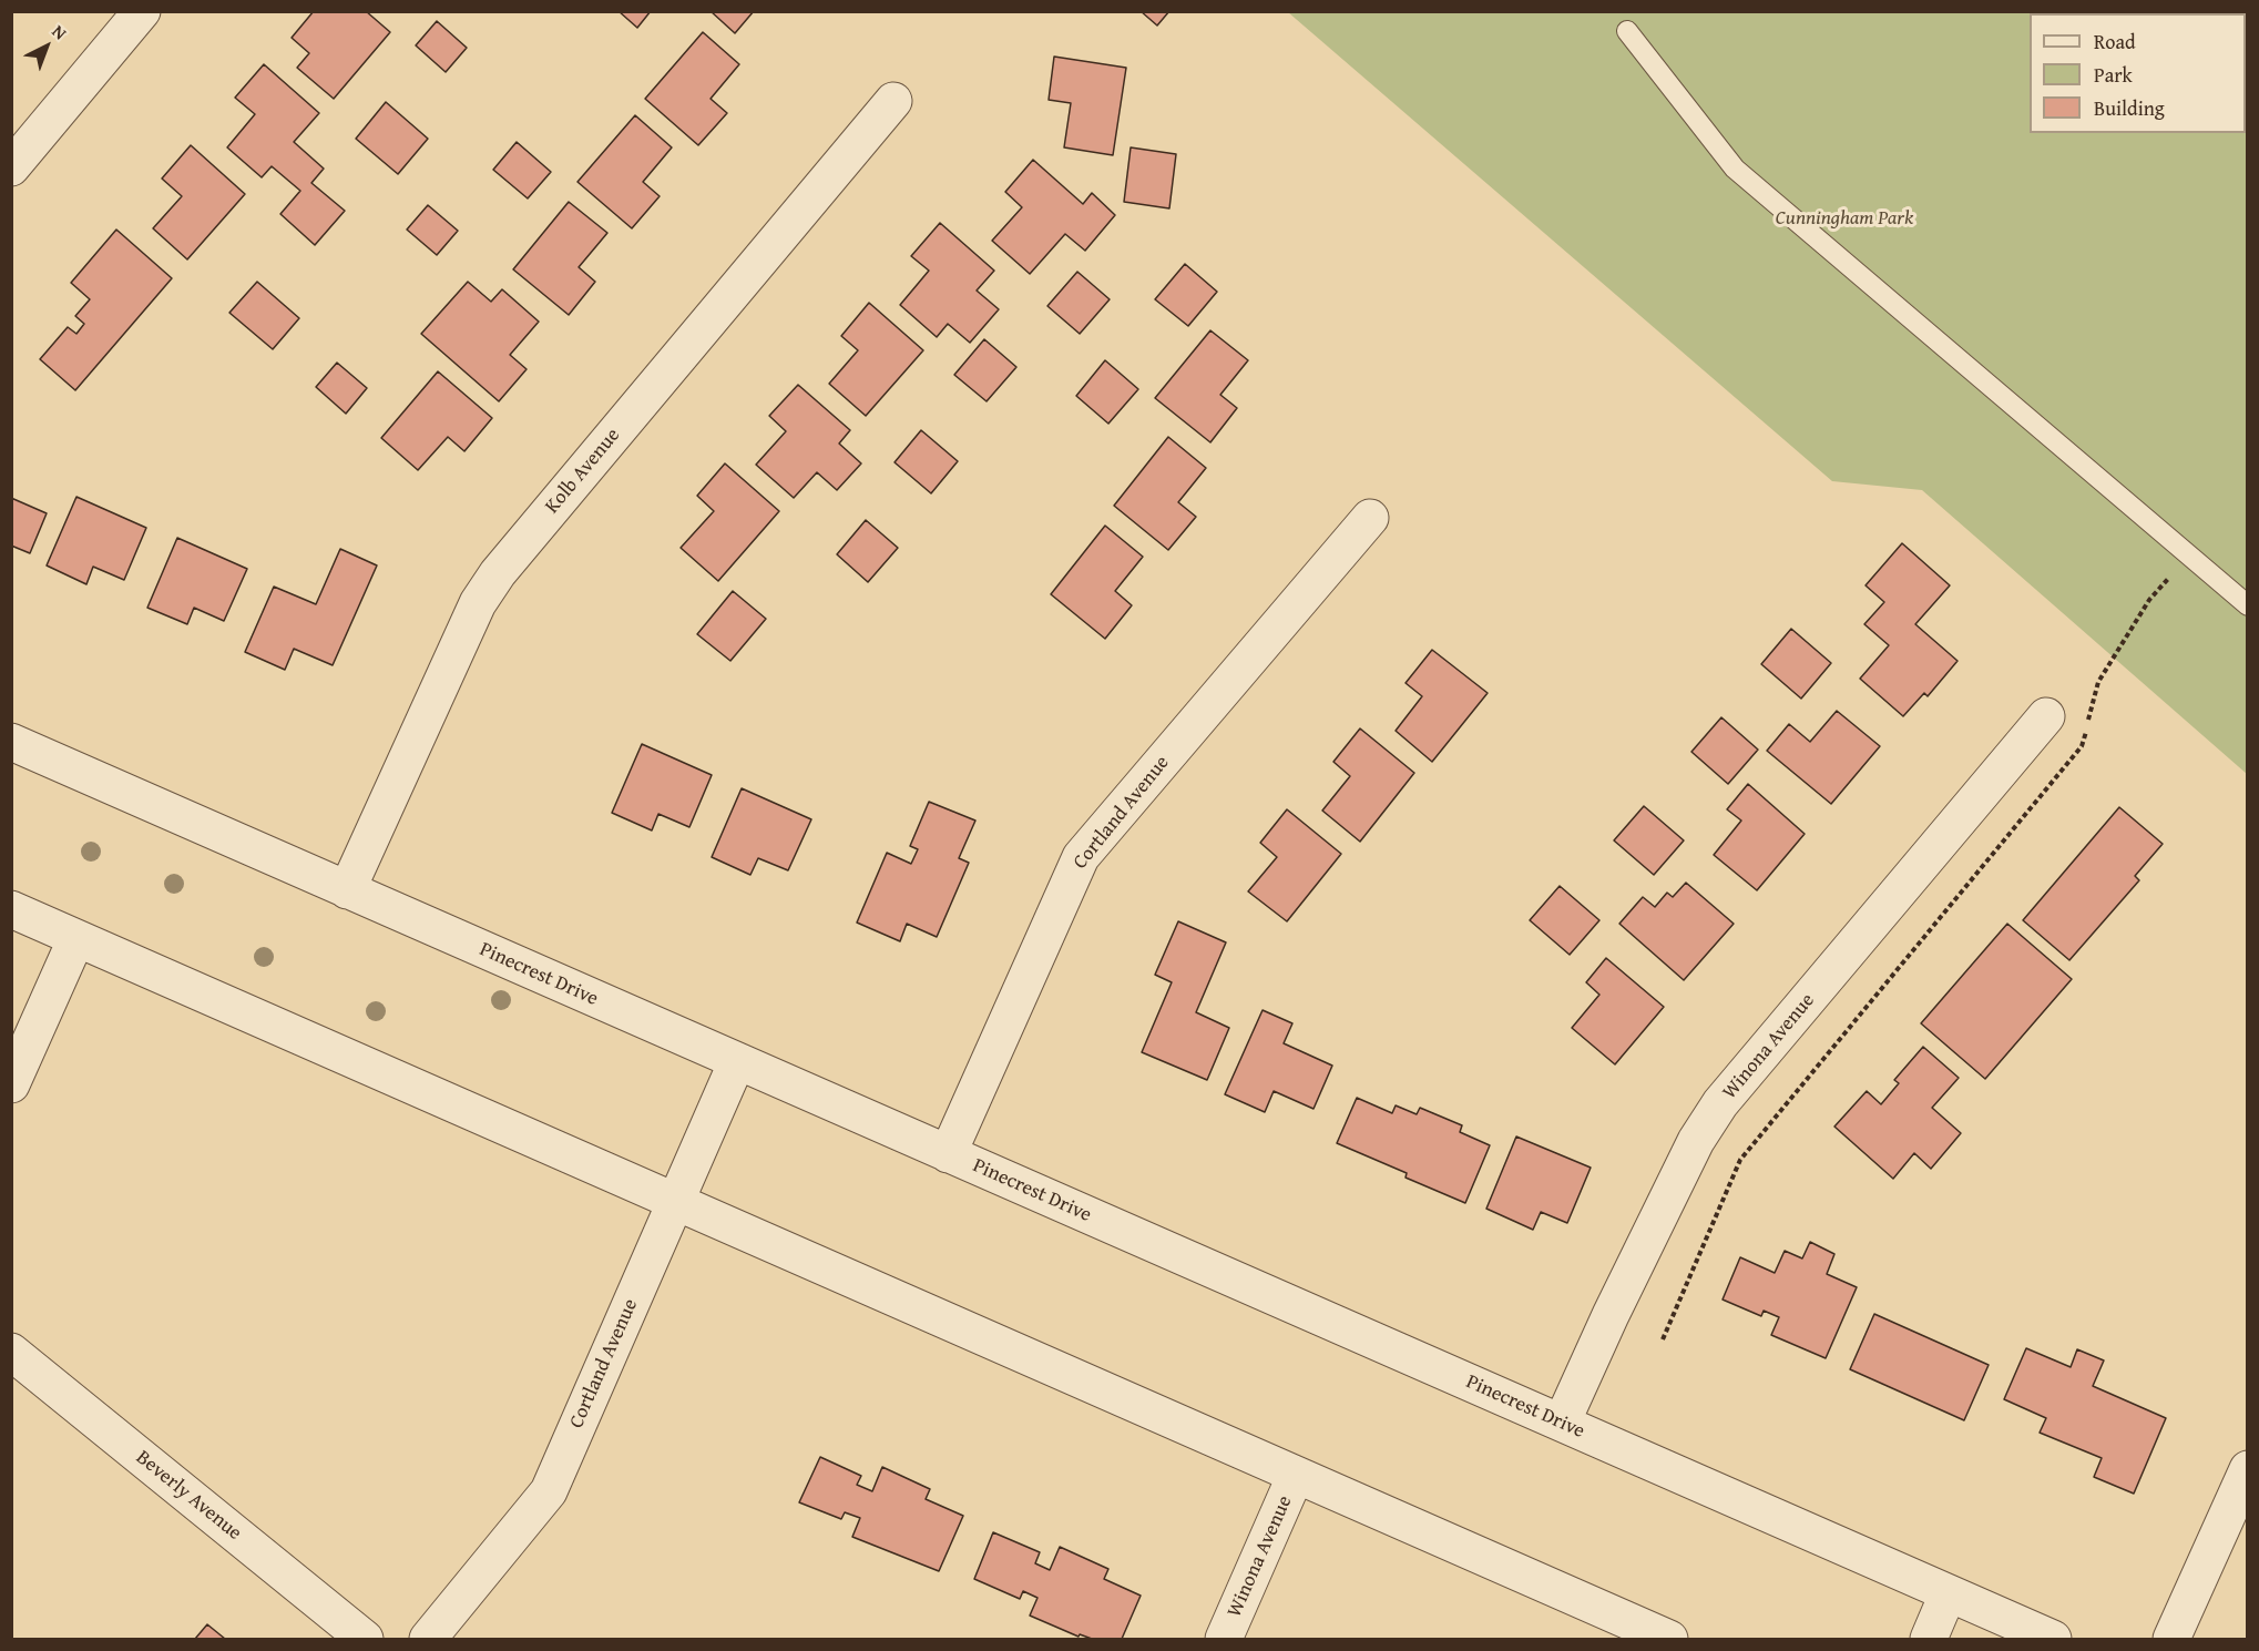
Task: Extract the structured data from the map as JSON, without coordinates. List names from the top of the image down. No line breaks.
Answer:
{"streets":{"street":["Kolb Avenue","Cortland Avenue","Pinecrest Drive","Winona Avenue","Beverly Avenue"]},"crossings":[["Kolb Avenue","Pinecrest Drive"],["Cortland Avenue","Pinecrest Drive"],["Pinecrest Drive","Winona Avenue"]],"parks":["Cunningham Park"],"legend":["Road","Park","Building"],"north":"top right"}
